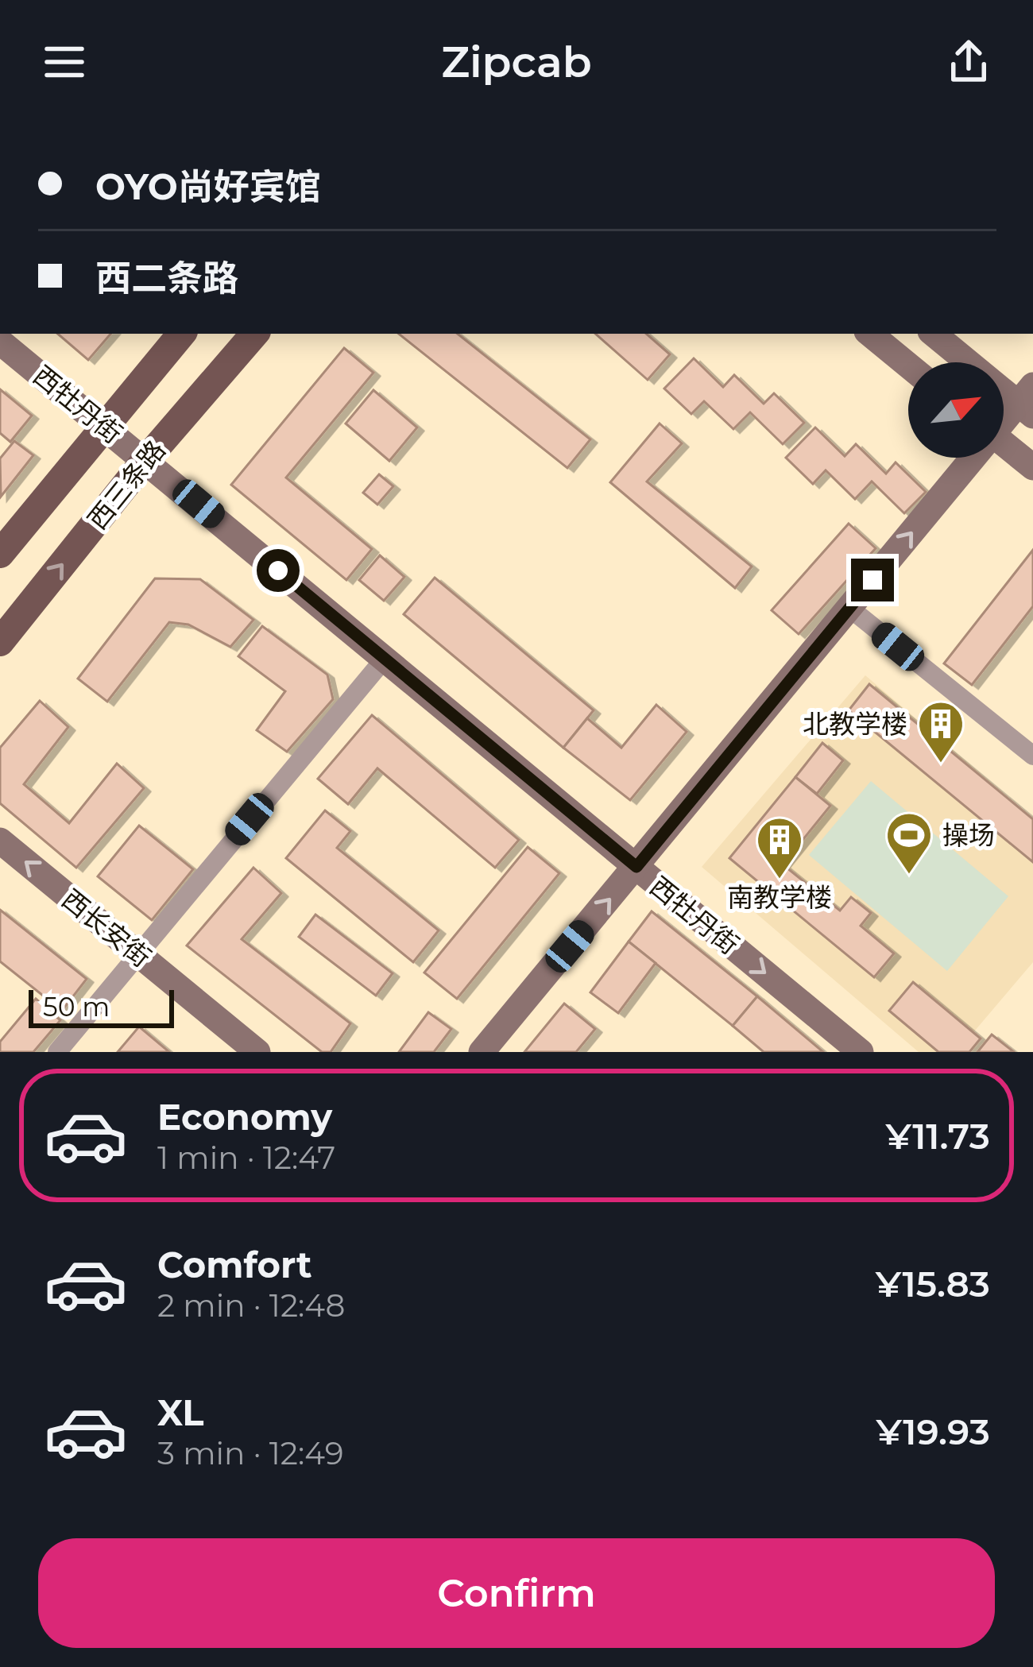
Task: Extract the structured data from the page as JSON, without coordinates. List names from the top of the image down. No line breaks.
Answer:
{"streets":{"main road":["西牡丹街","西三条路","西长安街"]},"crossings":[["西牡丹街","西三条路"]],"one_way":["西长安街"],"places":{"building":["北教学楼","南教学楼"],"sports":["操场"]},"scale_bar":"50 m","north":"top right","page":{"header":"Zipcab","banner":["OYO尚好宾馆","西二条路"],"scale":"50 m","list":[{"name":"Economy","note":"1 min · 12:47","value":"¥11.73"},{"name":"Comfort","note":"2 min · 12:48","value":"¥15.83"},{"name":"XL","note":"3 min · 12:49","value":"¥19.93"}],"buttons":"Confirm"}}
